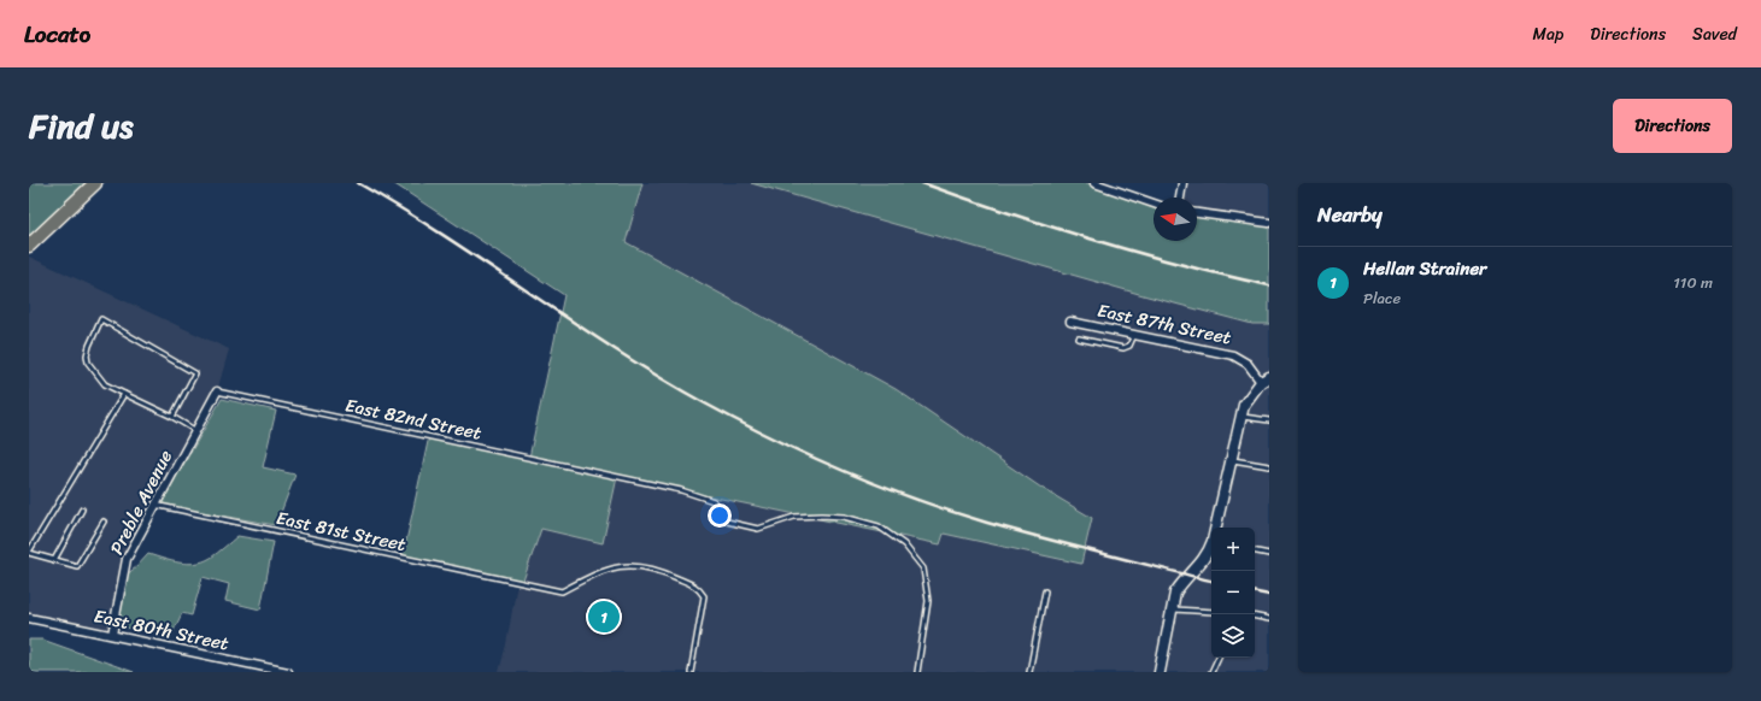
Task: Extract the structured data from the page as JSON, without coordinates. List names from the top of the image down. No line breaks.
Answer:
{"streets":{"street":["East 87th Street","Preble Avenue","East 80th Street"],"lane":["East 82nd Street","East 81st Street"]},"crossings":[["East 82nd Street","Preble Avenue"],["Preble Avenue","East 81st Street"],["Preble Avenue","East 80th Street"]],"north":"left","page":{"header":"Locato","nav":["Map","Directions","Saved"],"title":"Find us","buttons":"Directions","heading":"Nearby","list":[{"mark":"1","name":"Hellan Strainer","note":"Place","value":"110 m"}],"map_buttons":["+","−"],"pins":"1"}}
